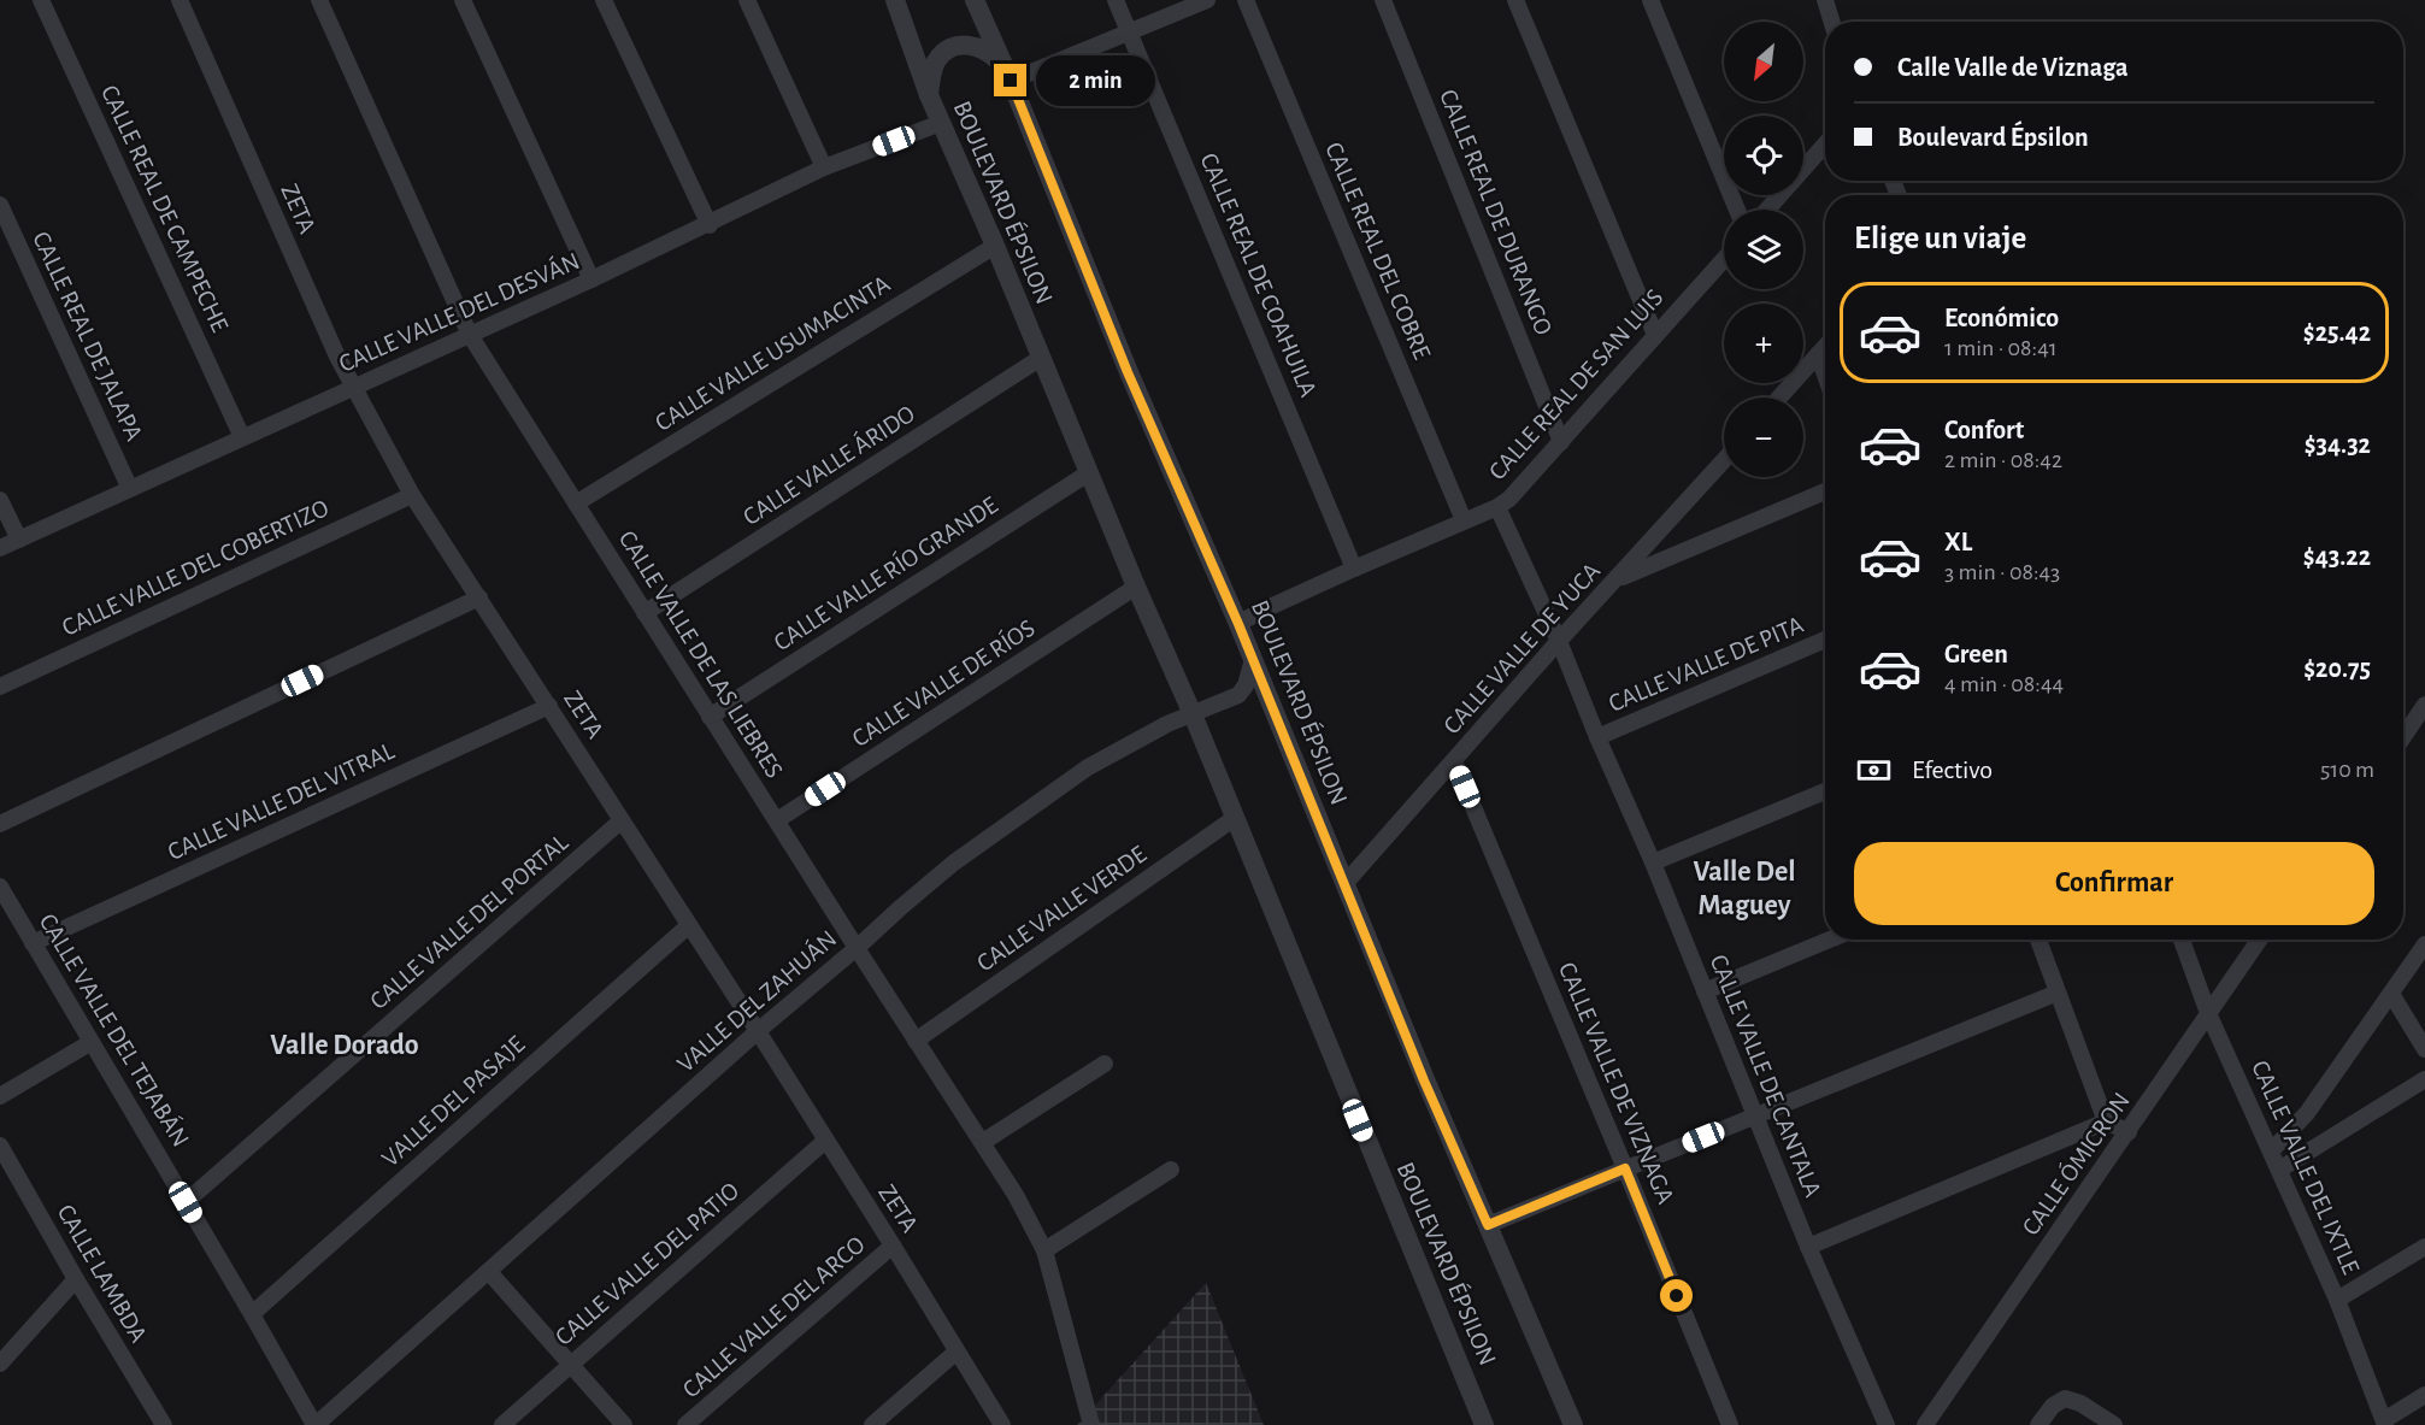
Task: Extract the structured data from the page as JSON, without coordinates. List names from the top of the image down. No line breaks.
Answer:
{"streets":{"street":["BOULEVARD ÉPSILON","CALLE REAL DE CAMPECHE","ZETA","CALLE REAL DE DURANGO","CALLE REAL DEL COBRE","CALLE REAL DE COAHUILA","CALLE VALLE DEL DESVÁN","CALLE REAL DE JALAPA","CALLE VALLE USUMACINTA","CALLE REAL DE SAN LUIS","CALLE VALLE ÁRIDO","CALLE VALLE DEL COBERTIZO","CALLE VALLE RÍO GRANDE","CALLE VALLE DE YUCA","CALLE VALLE DE LAS LIEBRES","CALLE VALLE DE PITA","CALLE VALLE DE RÍOS","CALLE VALLE DEL VITRAL","CALLE VALLE VERDE","CALLE VALLE DEL PORTAL","VALLE DEL ZAHUÁN","CALLE VALLE DEL TEJABÁN","CALLE VALLE DE CANTALA","CALLE VALLE DE VIZNAGA","VALLE DEL PASAJE","CALLE ÓMICRON","CALLE VALLE DEL IXTLE","CALLE VALLE DEL PATIO","CALLE LAMBDA","CALLE VALLE DEL ARCO"]},"crossings":[["BOULEVARD ÉPSILON","CALLE VALLE DEL DESVÁN"],["BOULEVARD ÉPSILON","CALLE VALLE USUMACINTA"],["BOULEVARD ÉPSILON","CALLE REAL DE SAN LUIS"],["BOULEVARD ÉPSILON","CALLE VALLE ÁRIDO"],["BOULEVARD ÉPSILON","CALLE VALLE RÍO GRANDE"],["BOULEVARD ÉPSILON","CALLE VALLE DE YUCA"],["BOULEVARD ÉPSILON","CALLE VALLE DE RÍOS"],["BOULEVARD ÉPSILON","CALLE VALLE VERDE"],["BOULEVARD ÉPSILON","VALLE DEL ZAHUÁN"],["CALLE REAL DE CAMPECHE","CALLE VALLE DEL DESVÁN"],["ZETA","CALLE VALLE DEL DESVÁN"],["ZETA","CALLE VALLE DEL COBERTIZO"],["ZETA","CALLE VALLE DEL VITRAL"],["ZETA","CALLE VALLE DEL PORTAL"],["ZETA","VALLE DEL ZAHUÁN"],["ZETA","VALLE DEL PASAJE"],["ZETA","CALLE VALLE DEL PATIO"],["ZETA","CALLE VALLE DEL ARCO"],["CALLE REAL DE DURANGO","CALLE REAL DE SAN LUIS"],["CALLE REAL DEL COBRE","CALLE REAL DE SAN LUIS"],["CALLE REAL DE COAHUILA","CALLE REAL DE SAN LUIS"],["CALLE VALLE DEL DESVÁN","CALLE REAL DE JALAPA"],["CALLE VALLE DEL DESVÁN","CALLE VALLE DE LAS LIEBRES"],["CALLE VALLE USUMACINTA","CALLE VALLE DE LAS LIEBRES"],["CALLE REAL DE SAN LUIS","CALLE VALLE DE CANTALA"],["CALLE VALLE ÁRIDO","CALLE VALLE DE LAS LIEBRES"],["CALLE VALLE RÍO GRANDE","CALLE VALLE DE LAS LIEBRES"],["CALLE VALLE DE YUCA","CALLE VALLE DE CANTALA"],["CALLE VALLE DE YUCA","CALLE VALLE DE VIZNAGA"],["CALLE VALLE DE LAS LIEBRES","CALLE VALLE DE RÍOS"],["CALLE VALLE DE LAS LIEBRES","CALLE VALLE VERDE"],["CALLE VALLE DE LAS LIEBRES","VALLE DEL ZAHUÁN"],["CALLE VALLE DE PITA","CALLE VALLE DE CANTALA"],["CALLE VALLE DEL VITRAL","CALLE VALLE DEL TEJABÁN"],["CALLE VALLE DEL PORTAL","CALLE VALLE DEL TEJABÁN"],["VALLE DEL ZAHUÁN","CALLE VALLE DEL TEJABÁN"],["CALLE VALLE DEL TEJABÁN","VALLE DEL PASAJE"],["CALLE ÓMICRON","CALLE VALLE DEL IXTLE"]],"districts":["Valle Del Maguey","Valle Dorado"],"north":"bottom left","page":{"map_buttons":["+","−"],"banner":["Calle Valle de Viznaga","Boulevard Épsilon"],"bubble":"2 min","heading":"Elige un viaje","list":[{"name":"Económico","note":"1 min · 08:41","value":"$25.42"},{"name":"Confort","note":"2 min · 08:42","value":"$34.32"},{"name":"XL","note":"3 min · 08:43","value":"$43.22"},{"name":"Green","note":"4 min · 08:44","value":"$20.75"}],"pay":["Efectivo","510 m"],"buttons":"Confirmar"}}
